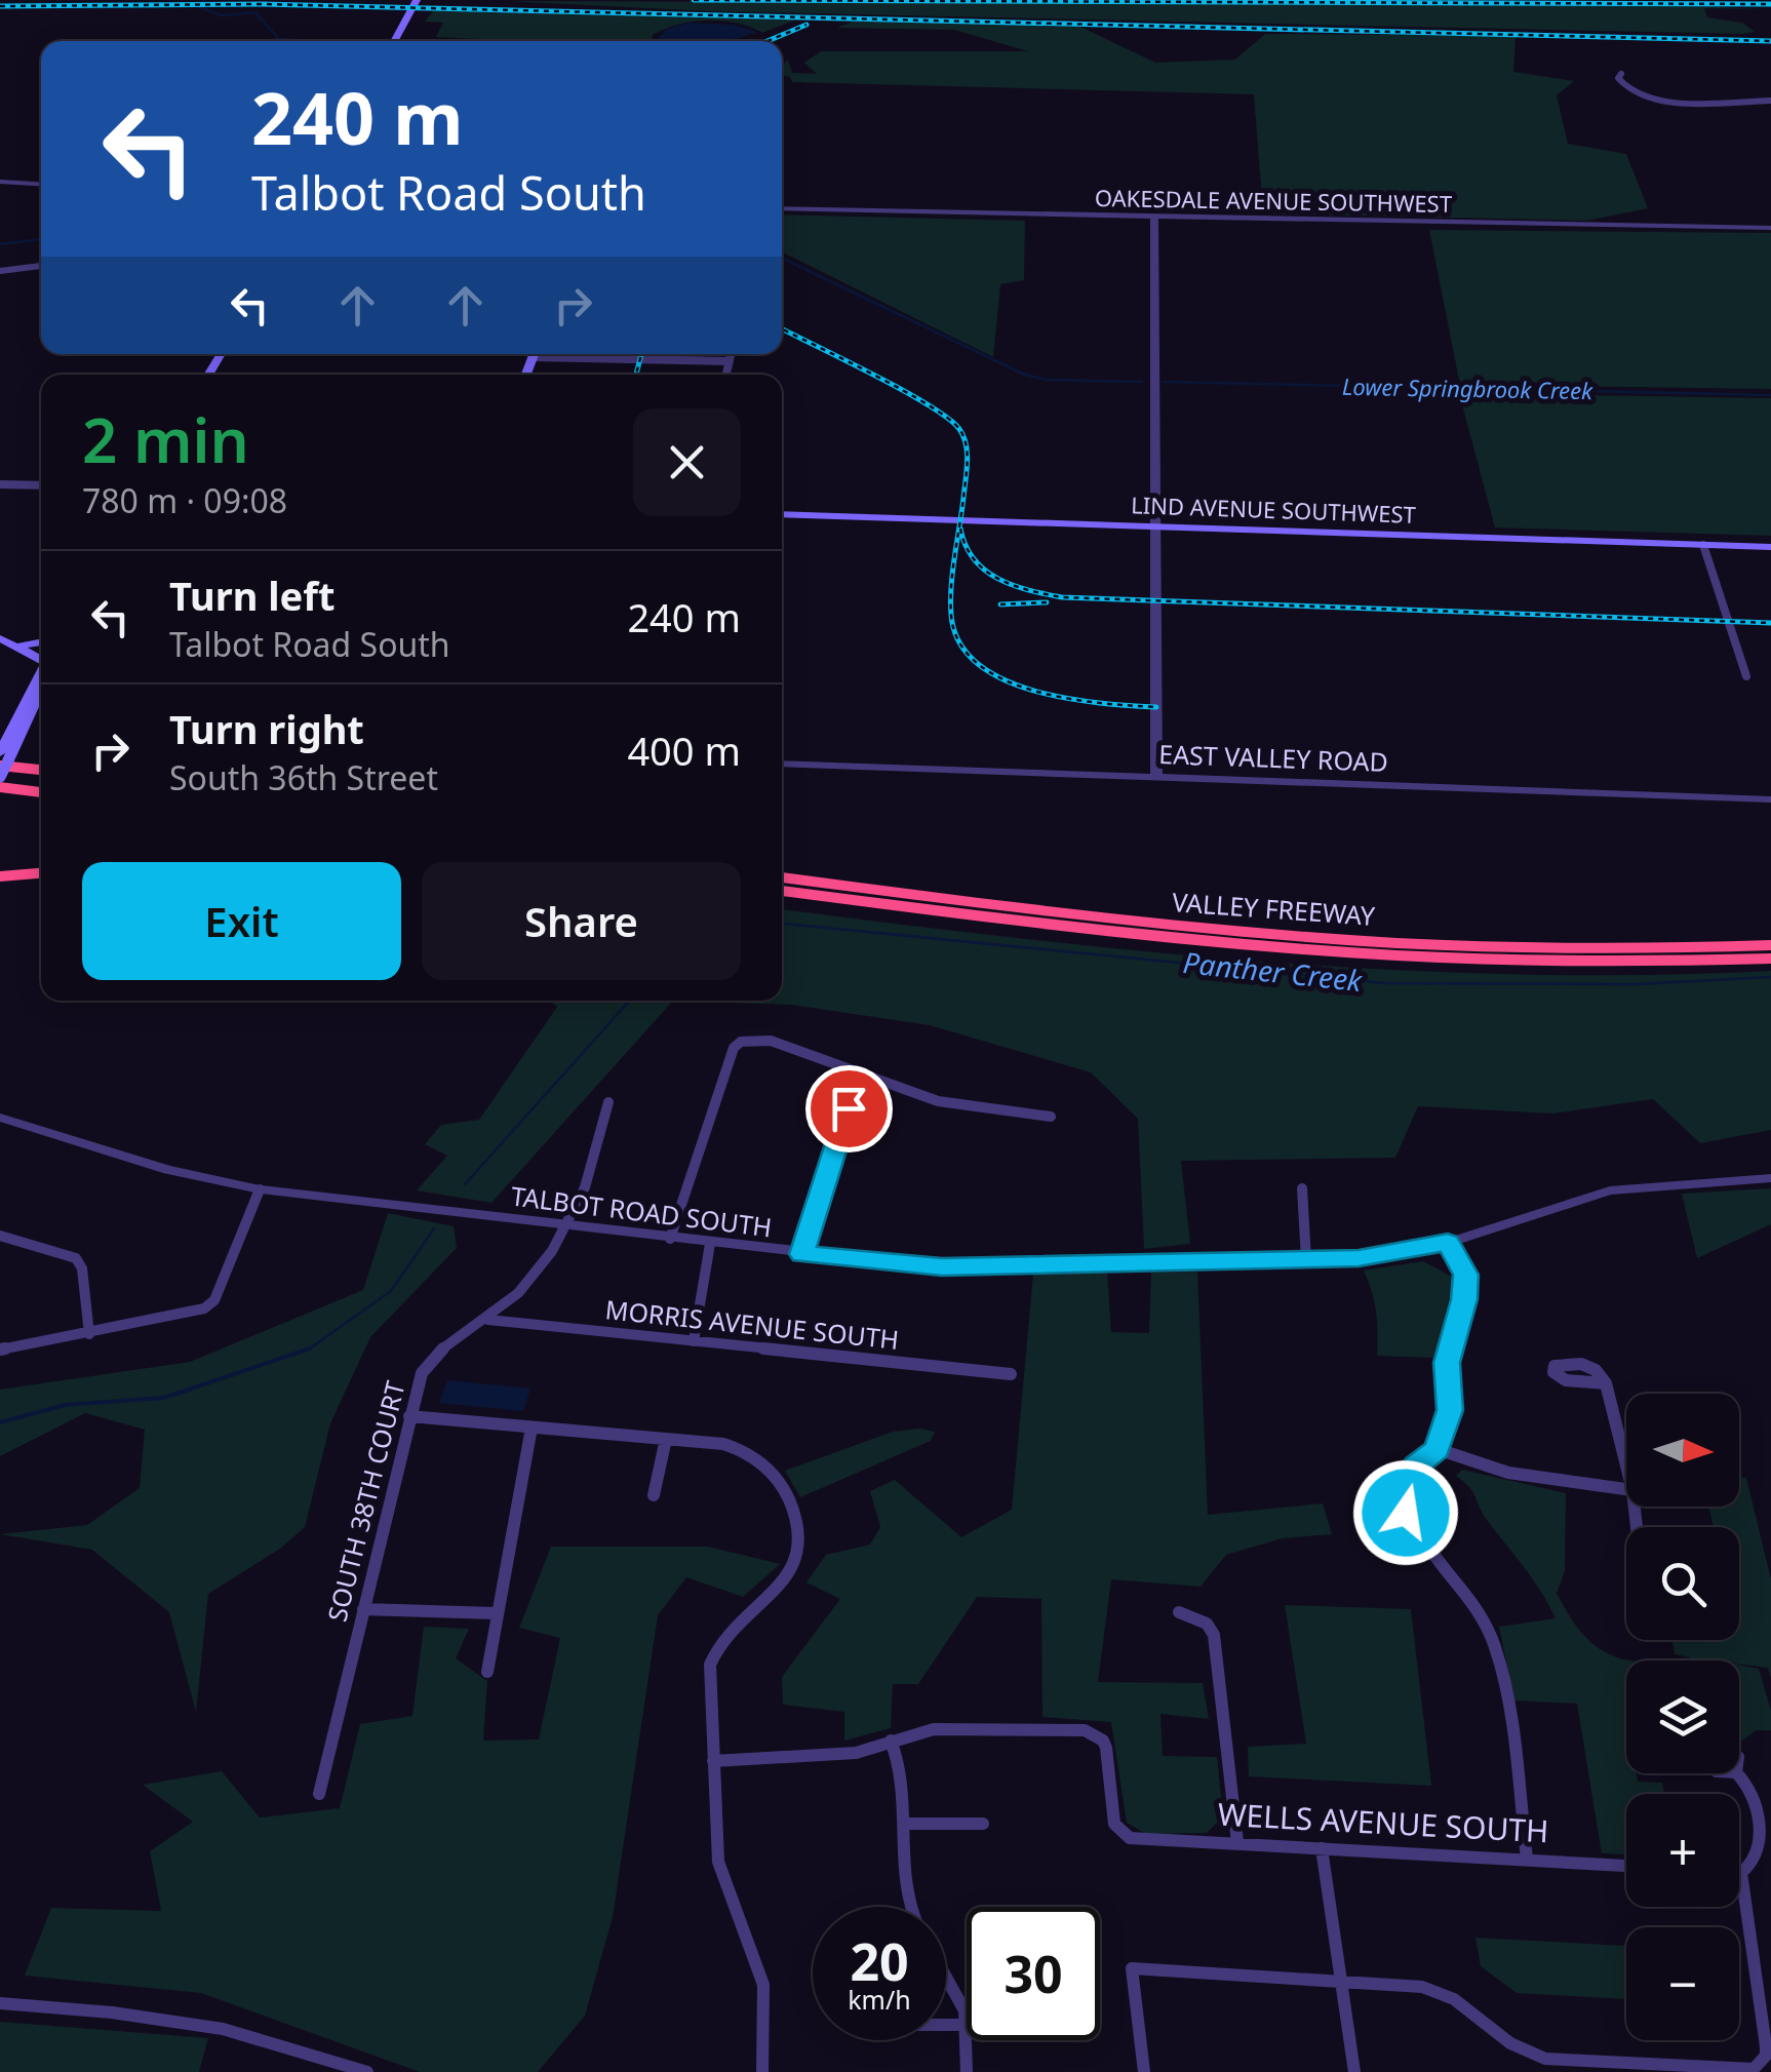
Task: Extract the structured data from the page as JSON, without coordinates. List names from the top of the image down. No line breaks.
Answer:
{"streets":{"highway":["VALLEY FREEWAY"],"main road":["LIND AVENUE SOUTHWEST"],"street":["OAKESDALE AVENUE SOUTHWEST","EAST VALLEY ROAD","TALBOT ROAD SOUTH","MORRIS AVENUE SOUTH","SOUTH 38TH COURT","WELLS AVENUE SOUTH"]},"crossings":[["TALBOT ROAD SOUTH","SOUTH 38TH COURT"],["MORRIS AVENUE SOUTH","SOUTH 38TH COURT"]],"water":["Lower Springbrook Creek","Panther Creek"],"north":"right","page":{"turn":["240 m","Talbot Road South"],"heading":["2 min","780 m · 09:08"],"list":[{"name":"Turn left","note":"Talbot Road South","value":"240 m"},{"name":"Turn right","note":"South 36th Street","value":"400 m"}],"buttons":["Exit","Share"],"map_buttons":["+","−"],"speed":"20 km/h","limit":"30"}}
